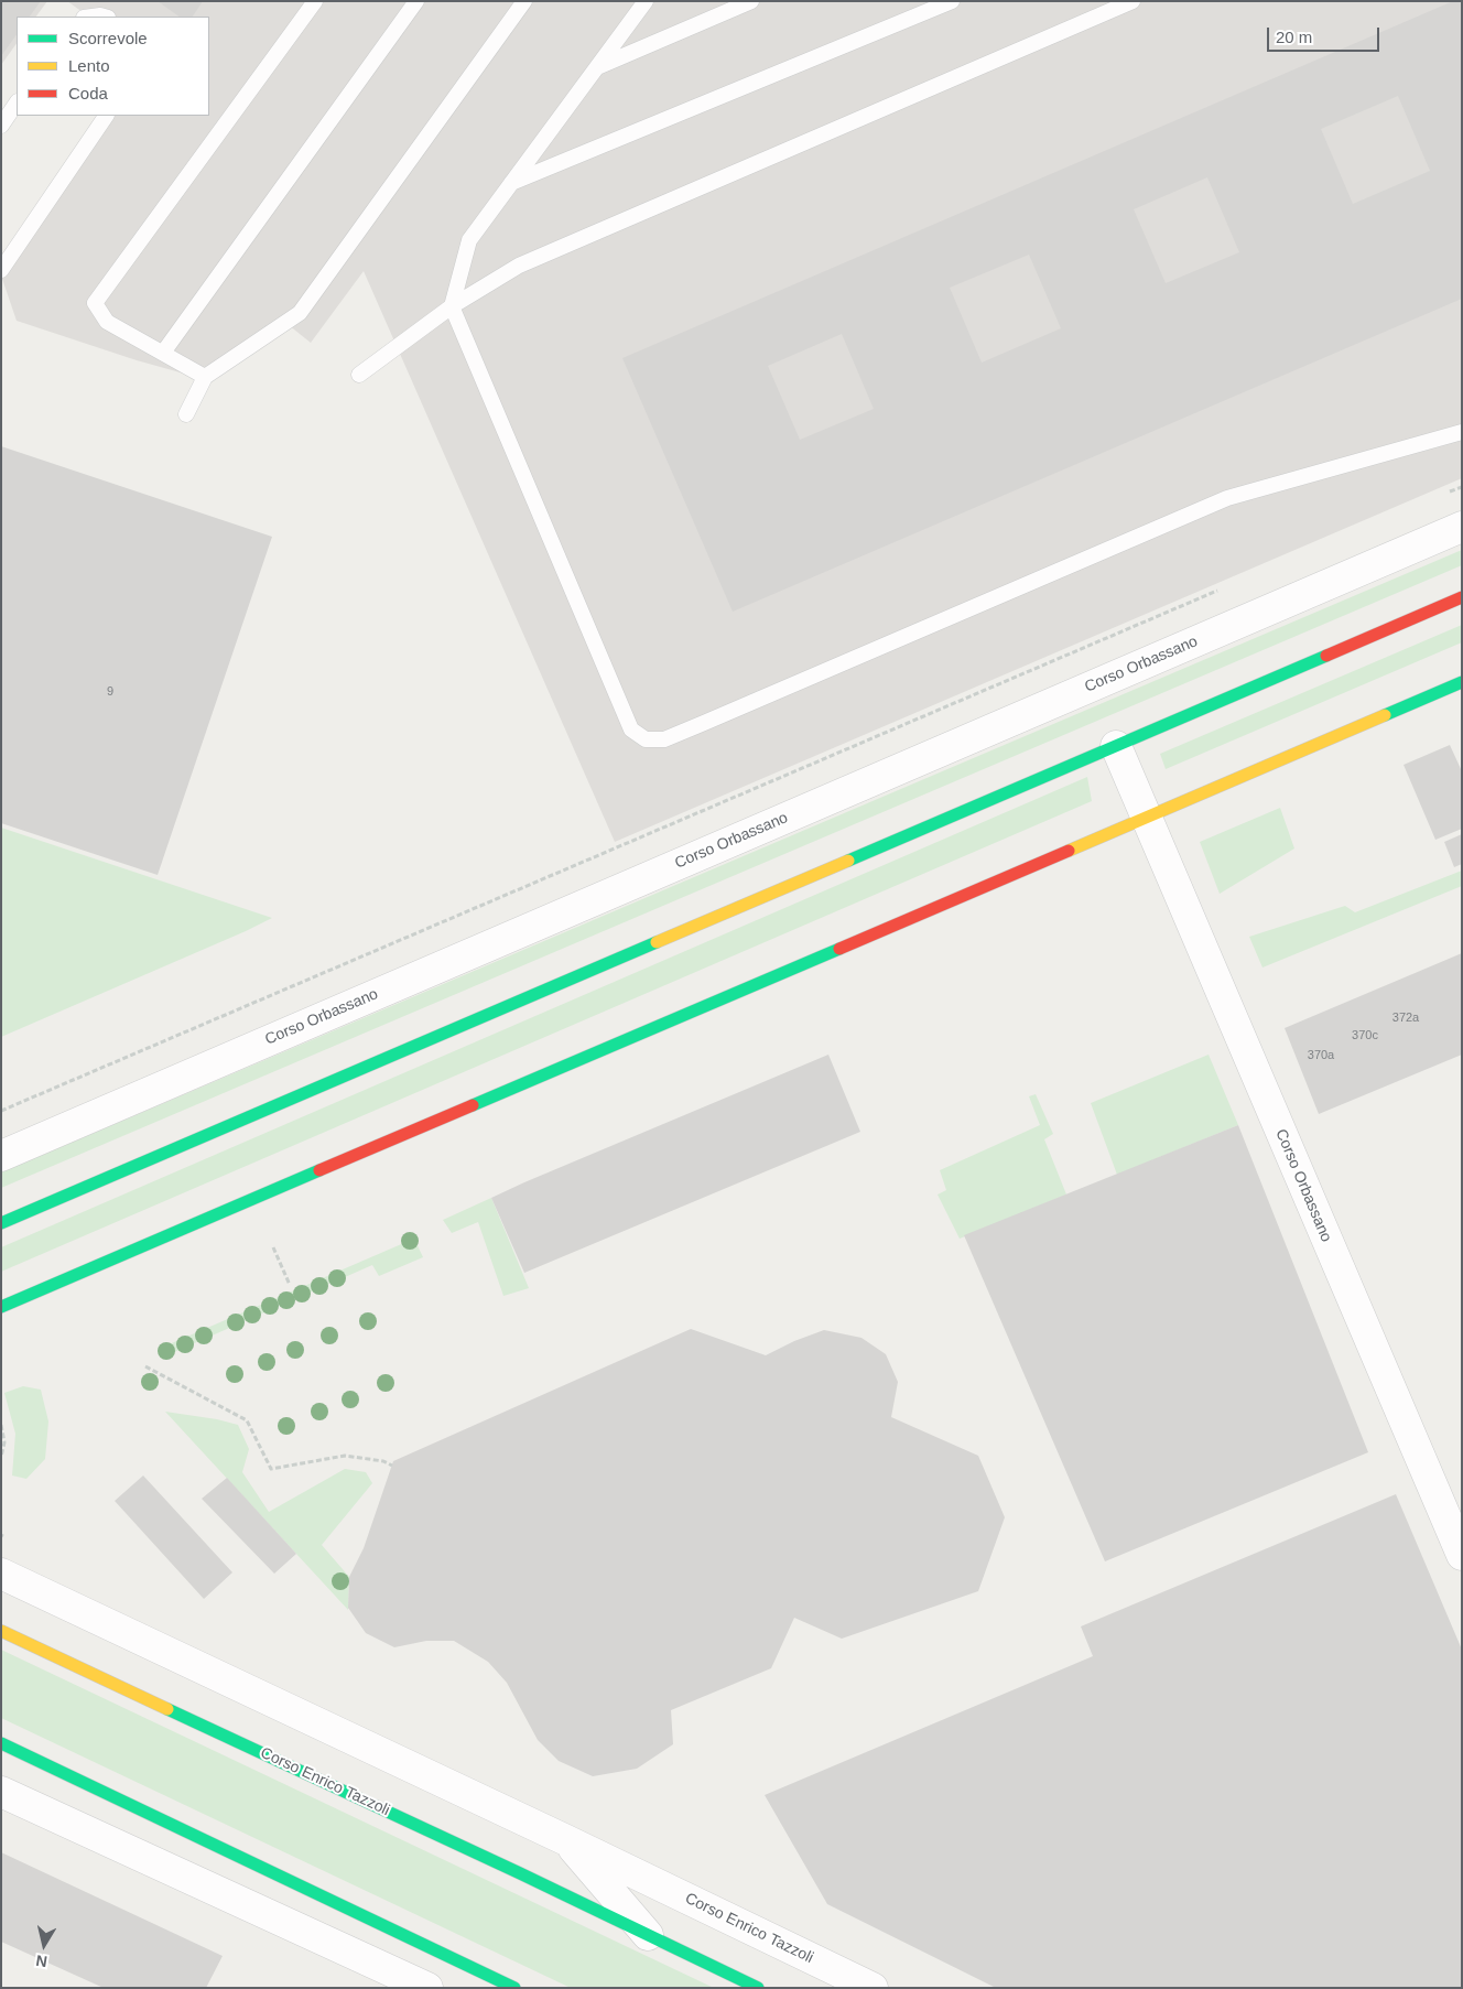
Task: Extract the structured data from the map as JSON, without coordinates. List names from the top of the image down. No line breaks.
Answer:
{"streets":{"main road":["Corso Enrico Tazzoli"],"street":["Corso Orbassano"]},"house_numbers":["9","372a","370c","370a"],"legend":["Scorrevole","Lento","Coda"],"scale_bar":"20 m","north":"bottom"}
